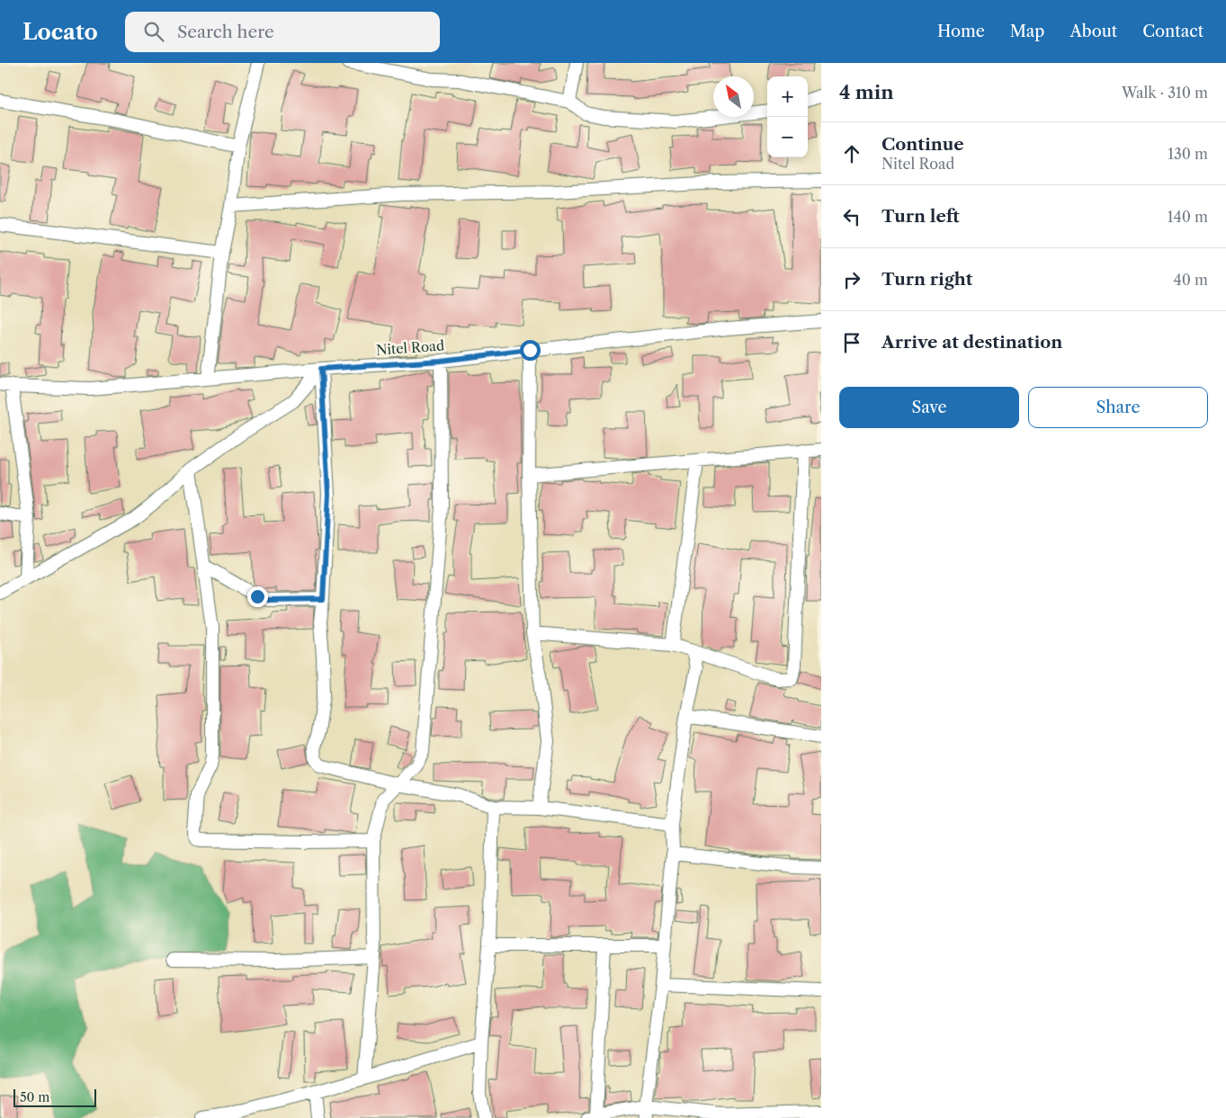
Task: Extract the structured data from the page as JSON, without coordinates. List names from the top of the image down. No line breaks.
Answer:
{"streets":{"street":["Nitel Road"]},"scale_bar":"50 m","north":"top left","page":{"header":"Locato","search":"Search here","nav":["Home","Map","About","Contact"],"heading":["4 min","Walk · 310 m"],"map_buttons":["+","−"],"list":[["Continue","Nitel Road","130 m"],["Turn left","140 m"],["Turn right","40 m"],"Arrive at destination"],"buttons":["Save","Share"],"scale":"50 m"}}
